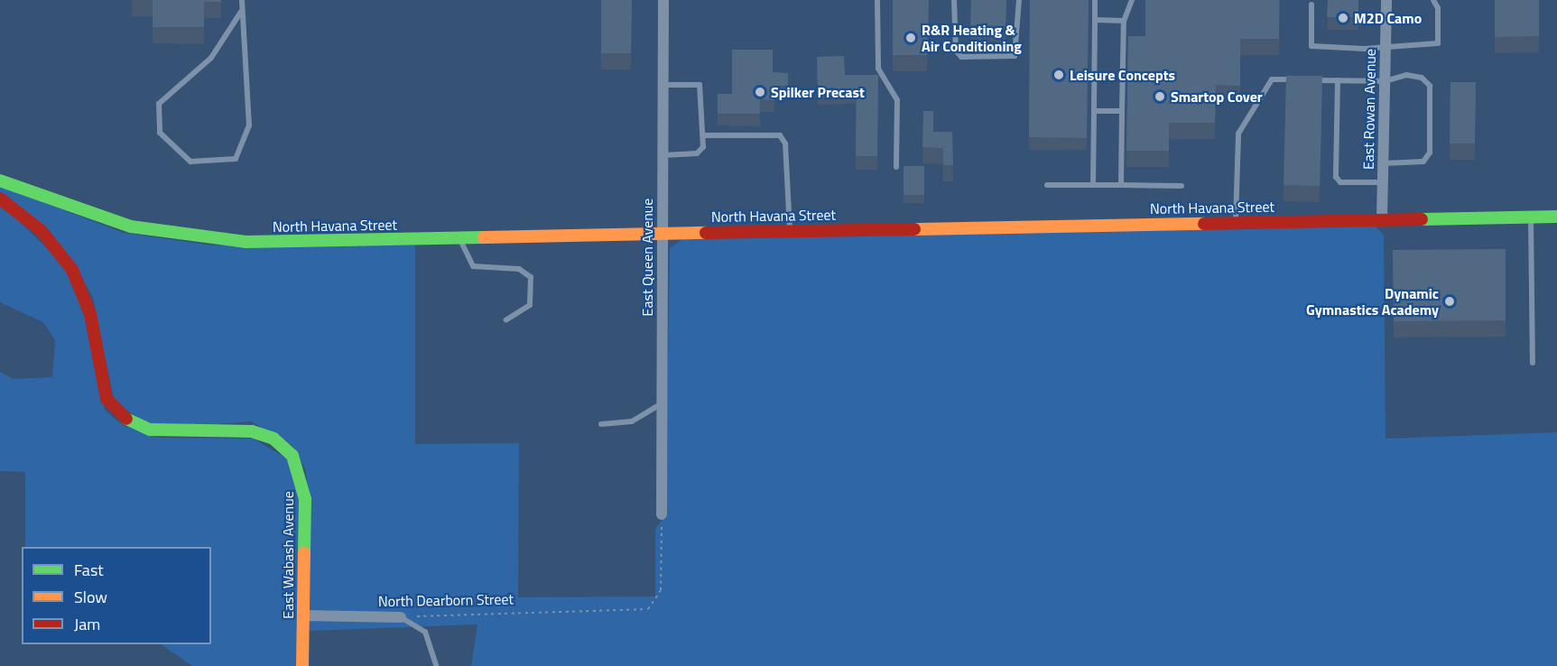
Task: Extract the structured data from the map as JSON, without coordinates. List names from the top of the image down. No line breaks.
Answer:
{"streets":{"street":["East Rowan Avenue","North Havana Street","East Queen Avenue","East Wabash Avenue","North Dearborn Street"]},"crossings":[["East Rowan Avenue","North Havana Street"],["North Havana Street","East Queen Avenue"],["East Queen Avenue","North Dearborn Street"],["East Wabash Avenue","North Dearborn Street"]],"places":["M2D Camo","R&R Heating & Air Conditioning","Leisure Concepts","Spilker Precast","Smartop Cover","Dynamic Gymnastics Academy"],"legend":["Fast","Slow","Jam"]}
